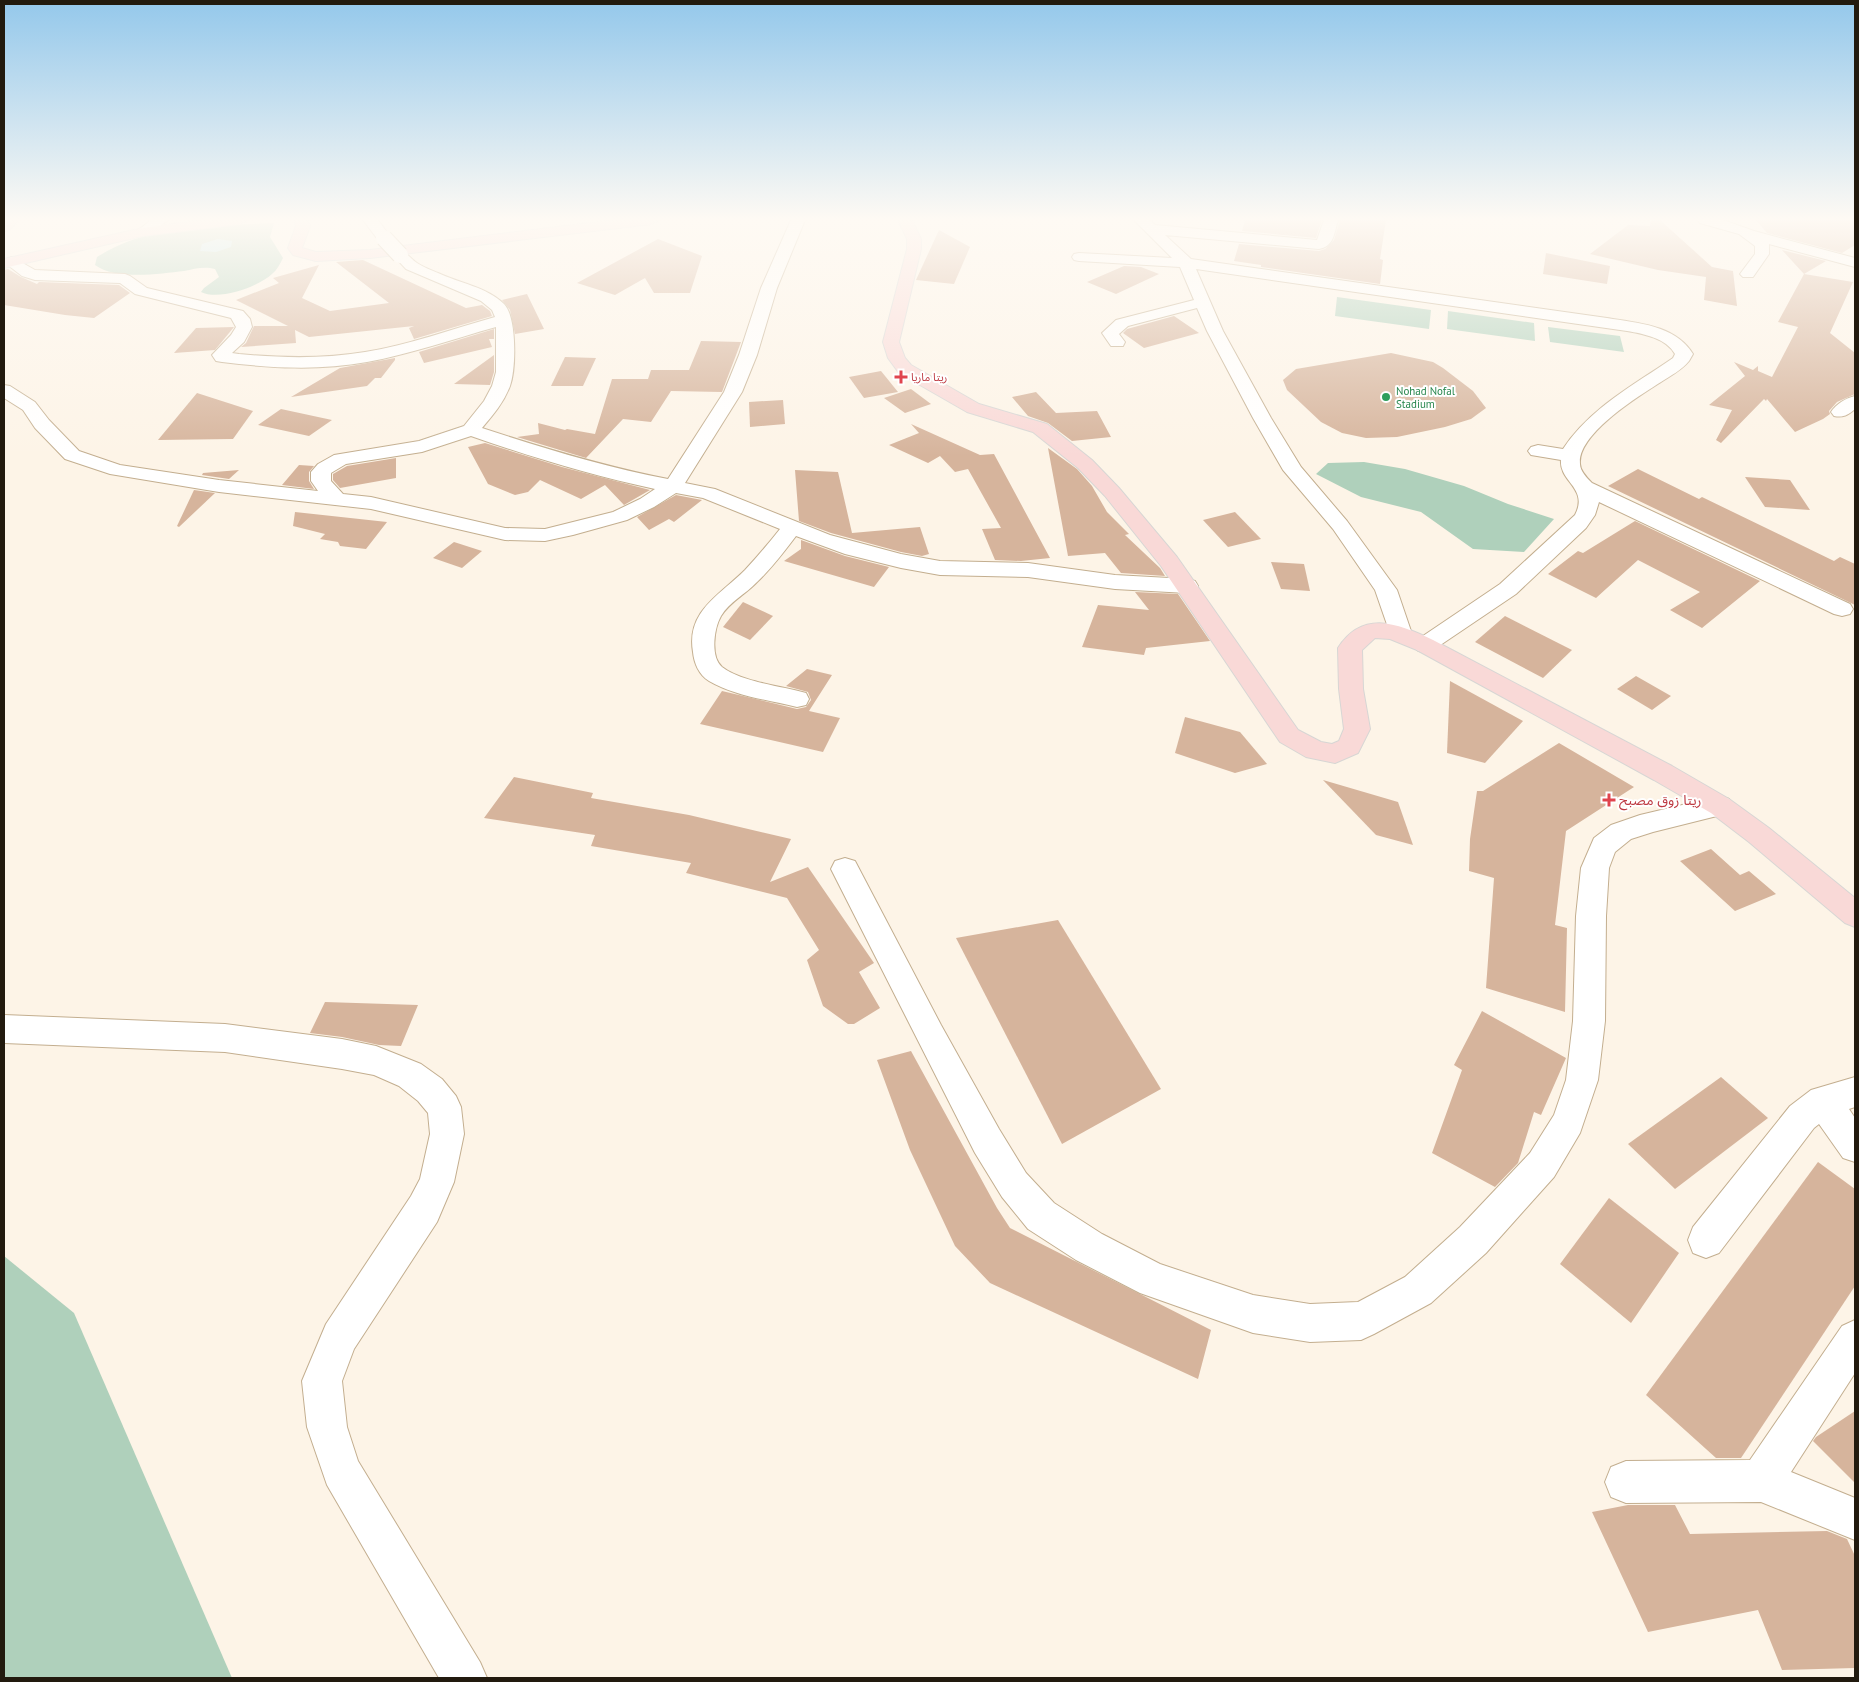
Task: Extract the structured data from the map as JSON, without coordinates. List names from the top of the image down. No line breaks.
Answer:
{"places":{"health":["ريتا ماريا","ريتا زوق مصبح"],"other":["Nohad Nofal Stadium"]}}
